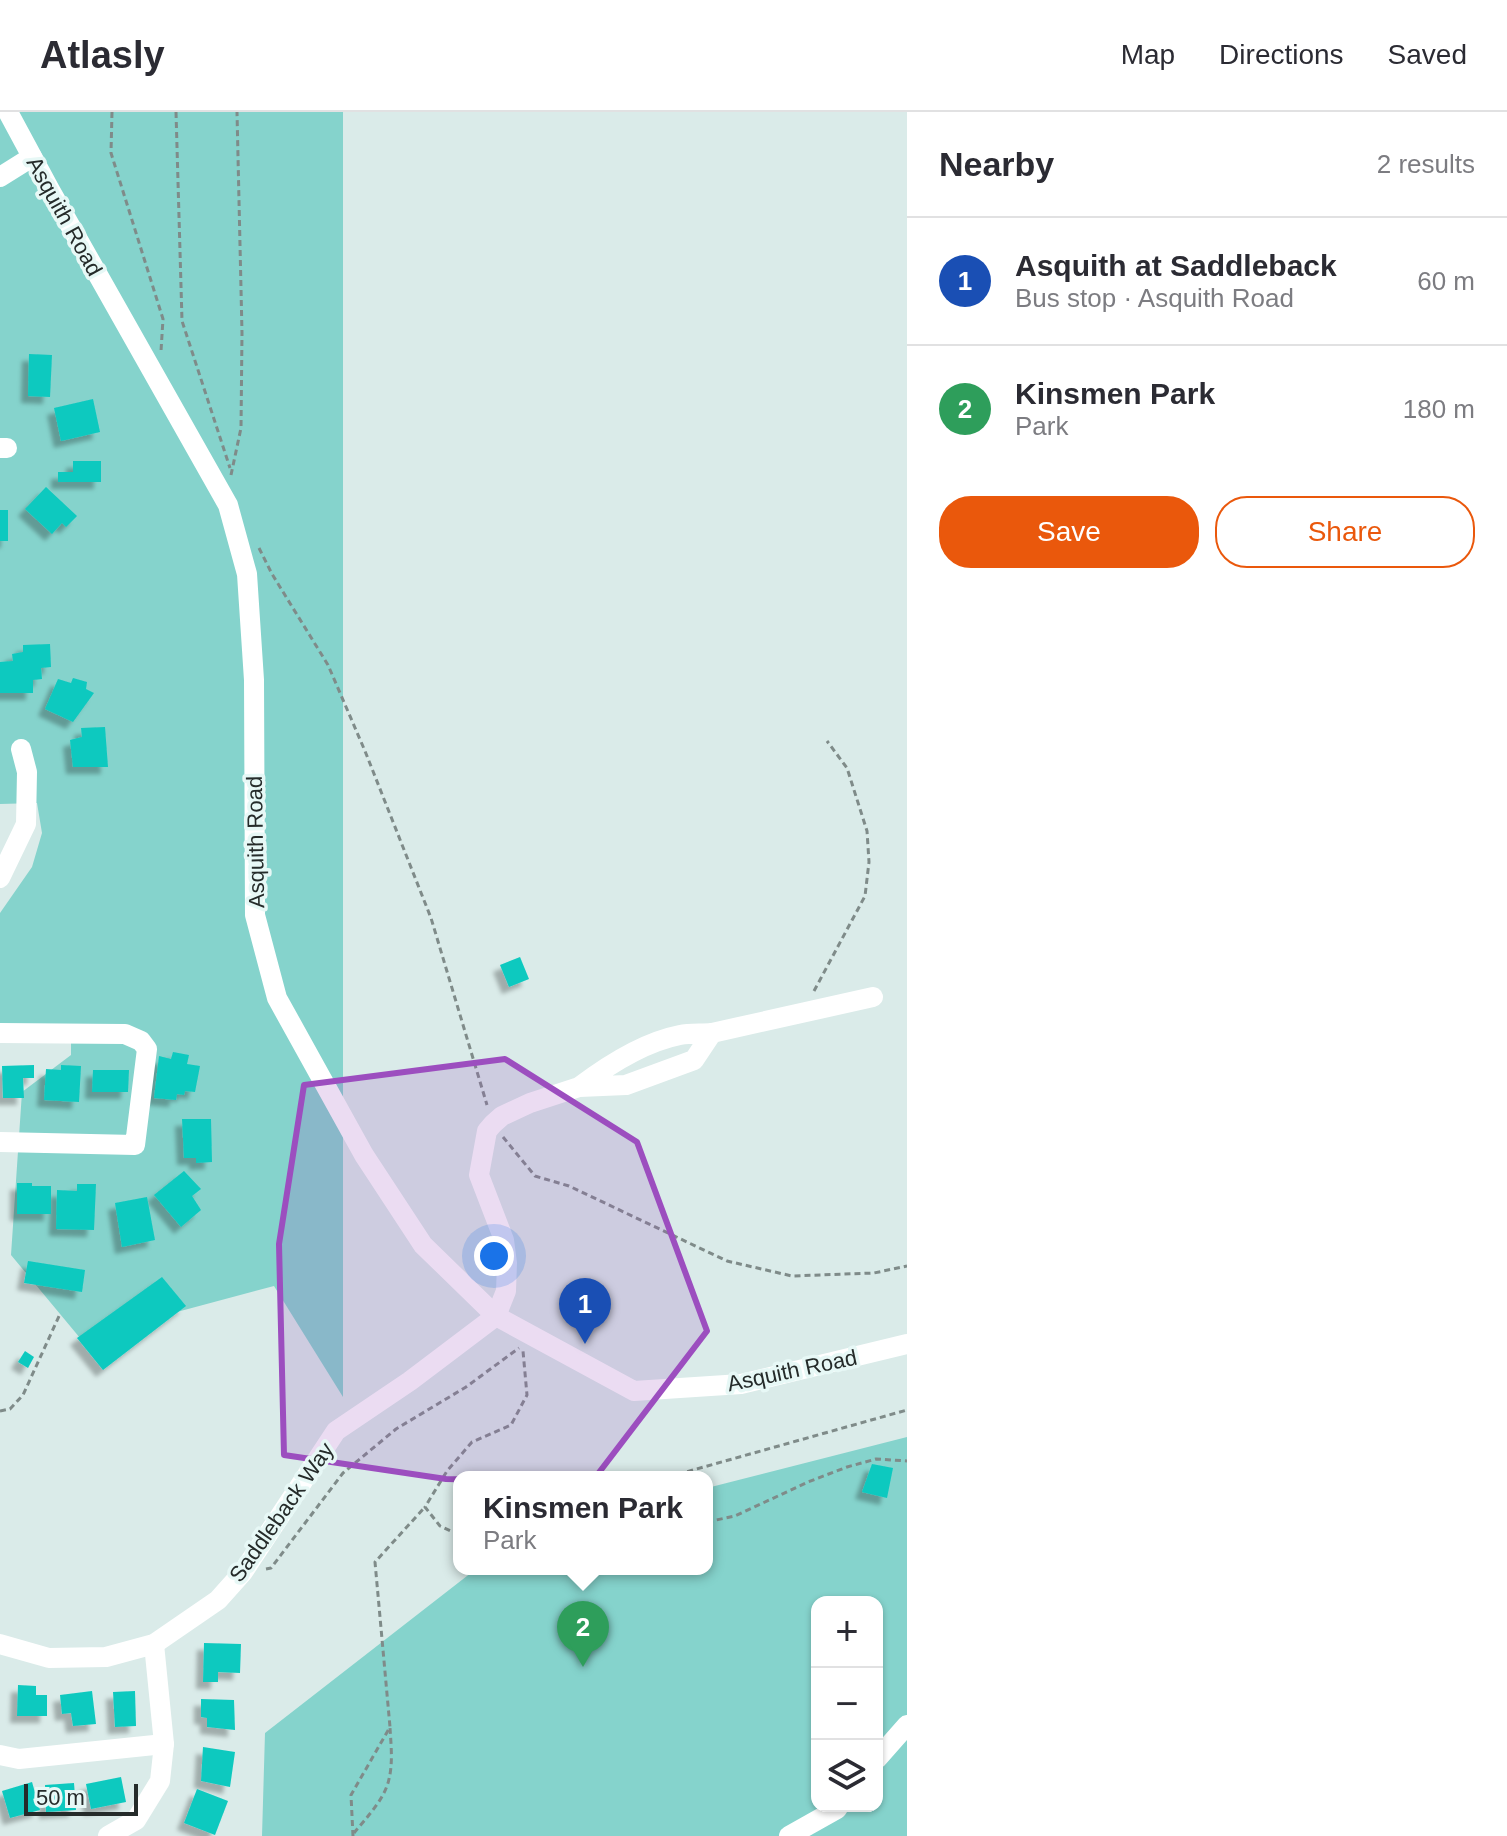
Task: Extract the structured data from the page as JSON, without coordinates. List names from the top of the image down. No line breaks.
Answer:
{"streets":{"street":["Asquith Road","Saddleback Way"]},"crossings":[["Asquith Road","Saddleback Way"]],"scale_bar":"50 m","page":{"header":"Atlasly","nav":["Map","Directions","Saved"],"heading":["Nearby","2 results"],"list":[{"mark":"1","name":"Asquith at Saddleback","note":"Bus stop · Asquith Road","value":"60 m"},{"mark":"2","name":"Kinsmen Park","note":"Park","value":"180 m"}],"buttons":["Save","Share"],"pins":["1","2"],"popup":["Kinsmen Park","Park"],"map_buttons":["+","−"],"scale":"50 m"}}
